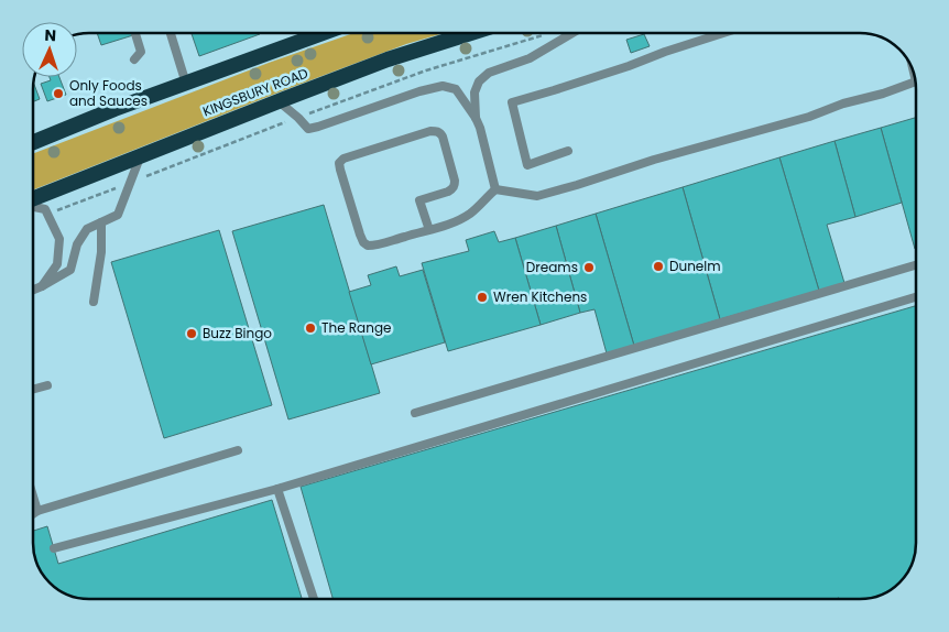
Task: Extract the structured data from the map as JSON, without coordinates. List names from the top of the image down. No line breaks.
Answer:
{"streets":{"highway":["KINGSBURY ROAD"]},"places":["Only Foods and Sauces","Dunelm","Dreams","Wren Kitchens","The Range","Buzz Bingo"],"north":"top"}
